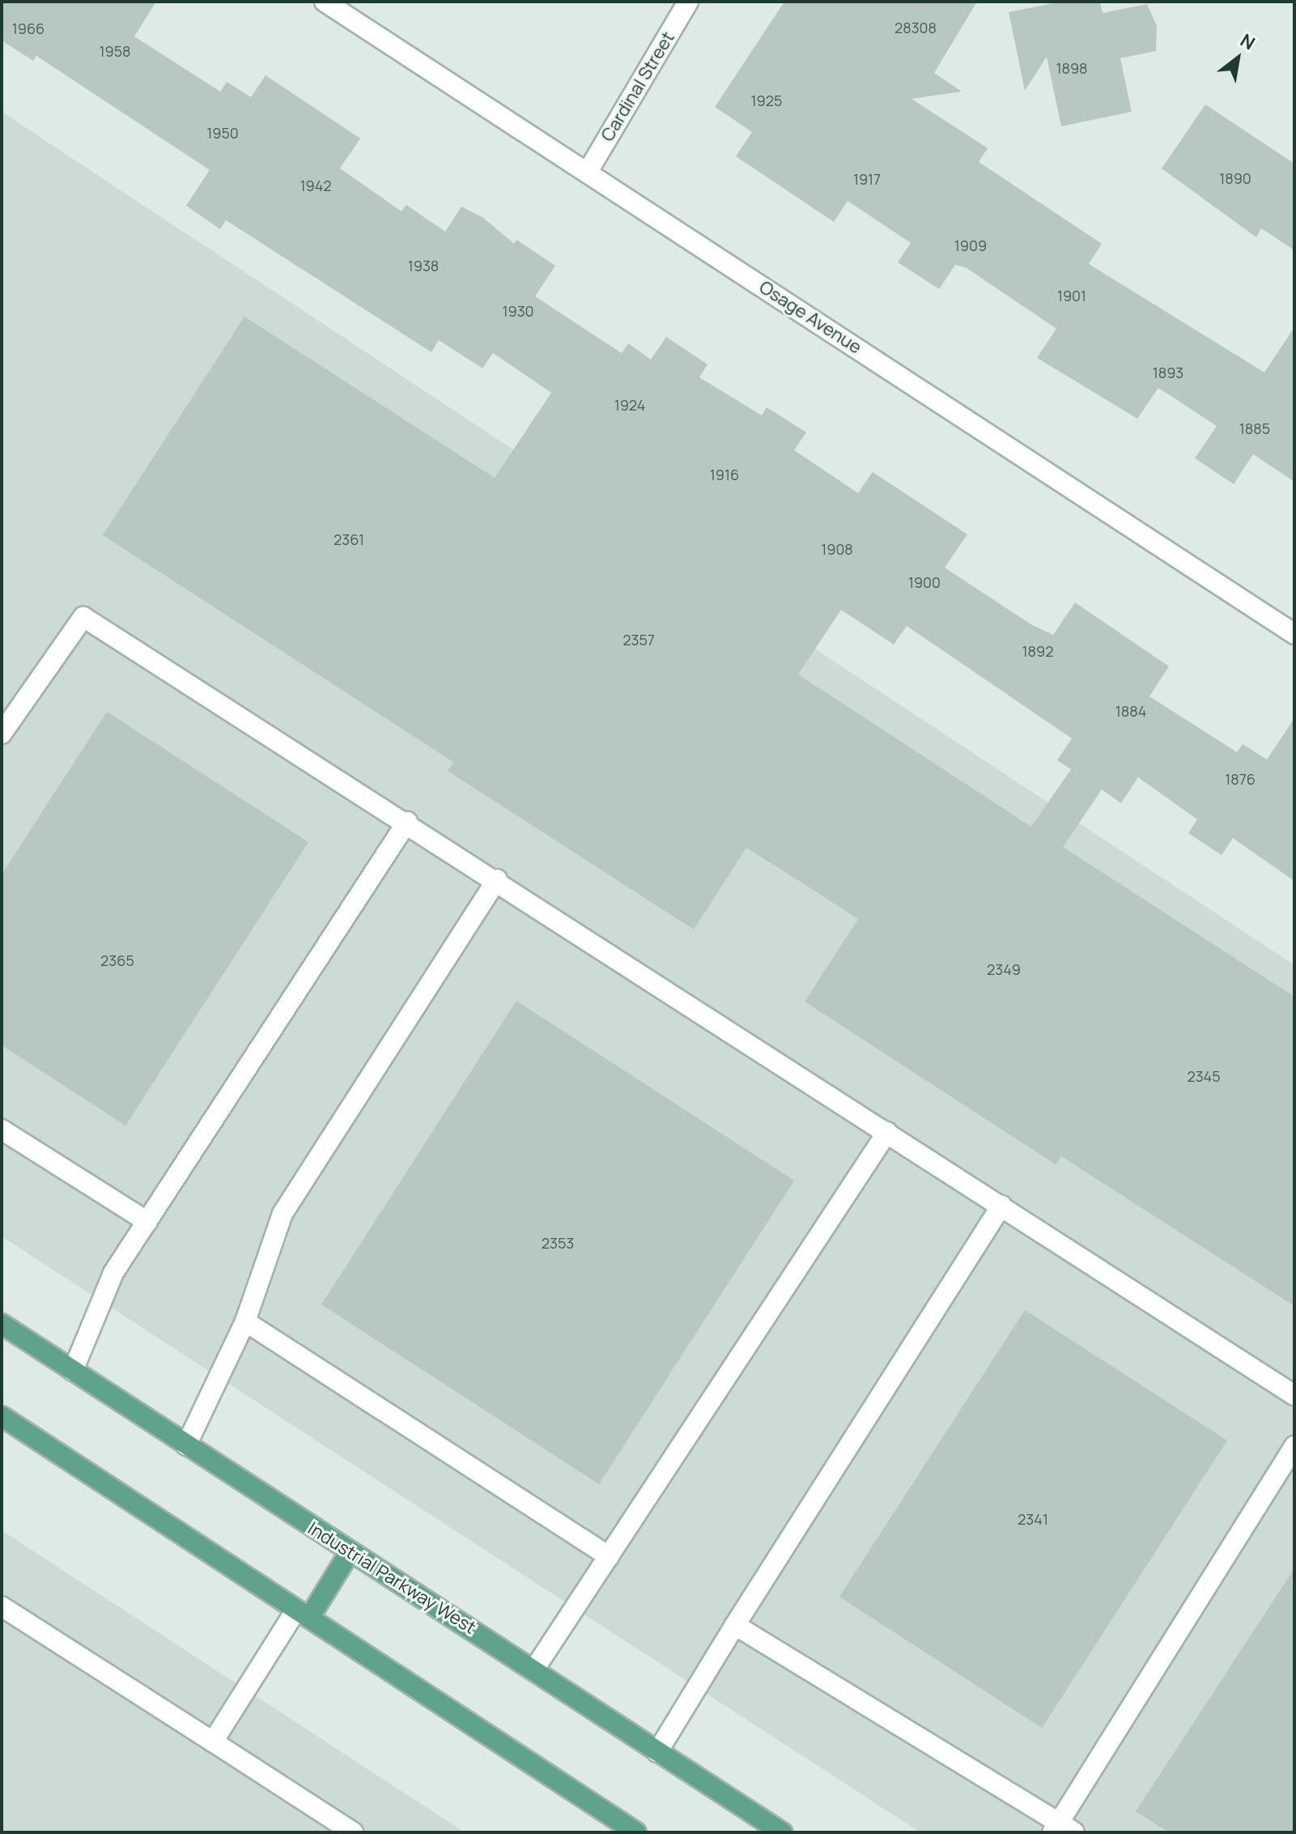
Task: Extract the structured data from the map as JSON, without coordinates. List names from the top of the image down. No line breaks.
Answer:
{"streets":{"main road":["Industrial Parkway West"],"street":["Cardinal Street","Osage Avenue"]},"crossings":[["Cardinal Street","Osage Avenue"]],"house_numbers":["28308","1966","1958","1898","1925","1950","1890","1917","1942","1909","1938","1901","1930","1893","1924","1885","1916","2361","1908","1900","2357","1892","1884","1876","2365","2349","2345","2353","2341"],"north":"top right"}
